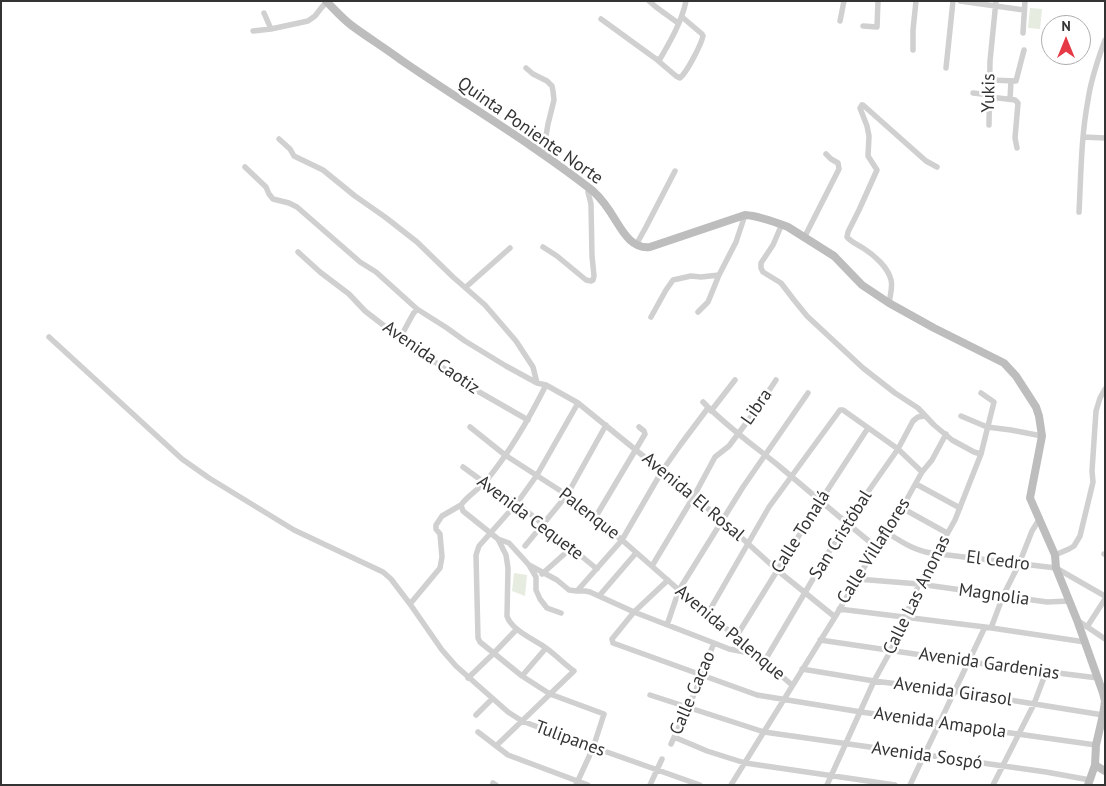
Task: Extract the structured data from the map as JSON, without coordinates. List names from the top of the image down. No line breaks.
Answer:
{"streets":{"street":["Yukis","Quinta Poniente Norte","Avenida Caotiz","Libra","Avenida El Rosal","Palenque","Avenida Cequete","Calle Tonalá","San Cristóbal","Calle Villaflores","El Cedro","Calle Las Anonas","Magnolia","Avenida Palenque","Avenida Gardenias","Avenida Girasol","Calle Cacao","Avenida Amapola","Tulipanes","Avenida Sospó"]},"crossings":[["Libra","Avenida El Rosal"],["Avenida El Rosal","Calle Tonalá"],["Avenida El Rosal","San Cristóbal"],["Avenida El Rosal","Calle Villaflores"],["Palenque","Avenida Palenque"],["Calle Tonalá","Avenida Palenque"],["San Cristóbal","Avenida Palenque"],["Calle Villaflores","El Cedro"],["Calle Villaflores","Magnolia"],["Calle Villaflores","Avenida Palenque"],["Calle Villaflores","Avenida Gardenias"],["Calle Villaflores","Avenida Girasol"],["Calle Villaflores","Calle Cacao"],["Calle Villaflores","Avenida Amapola"],["Calle Villaflores","Avenida Sospó"],["El Cedro","Calle Las Anonas"],["Calle Las Anonas","Magnolia"],["Calle Las Anonas","Avenida Gardenias"],["Calle Las Anonas","Avenida Girasol"],["Calle Las Anonas","Avenida Amapola"],["Calle Las Anonas","Avenida Sospó"],["Calle Cacao","Avenida Amapola"],["Calle Cacao","Avenida Sospó"]],"north":"top"}
